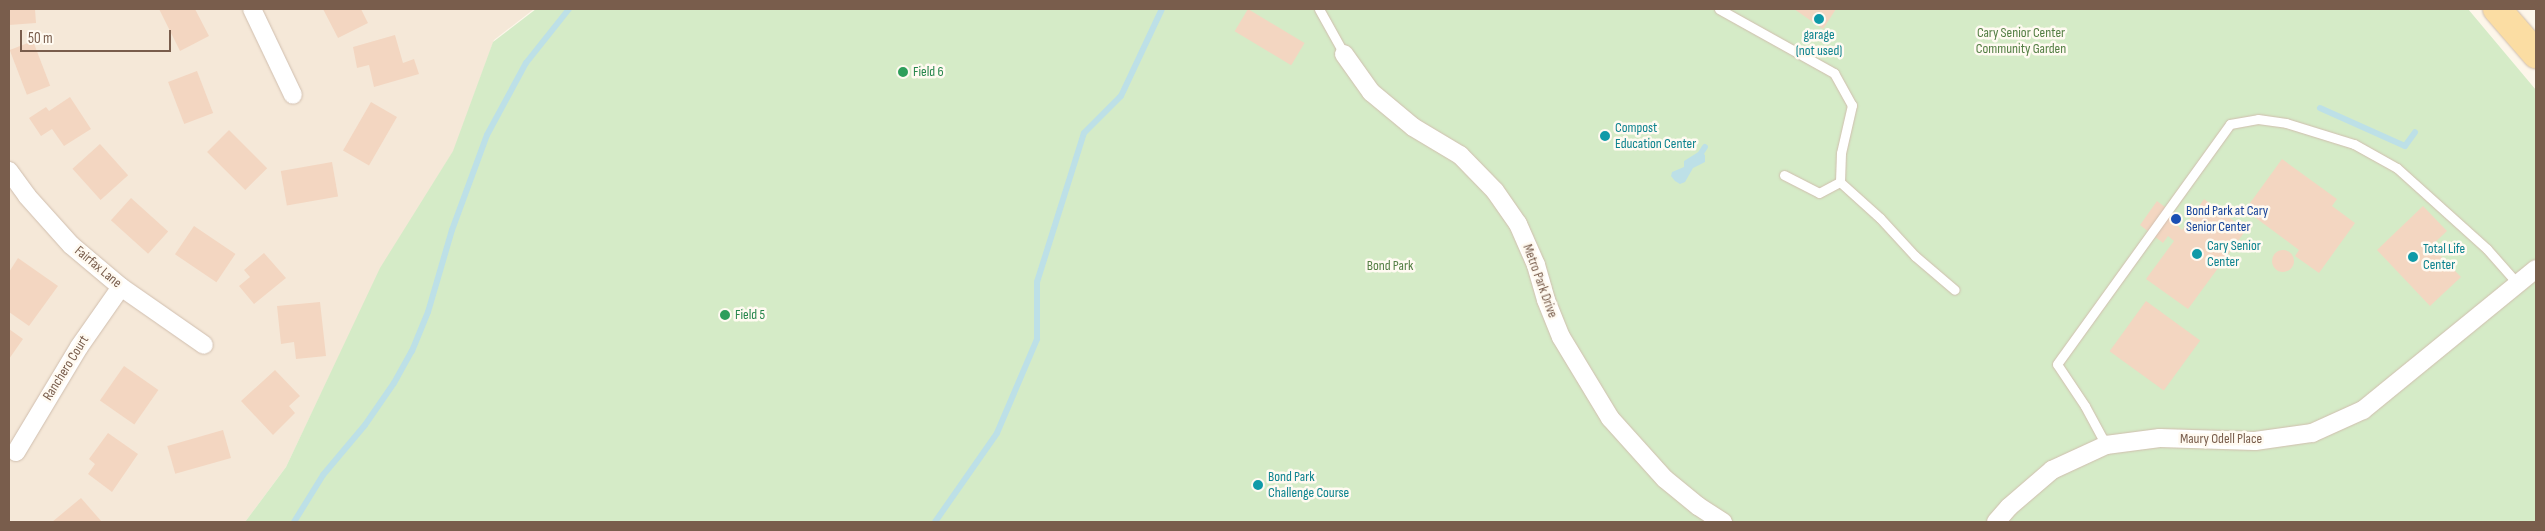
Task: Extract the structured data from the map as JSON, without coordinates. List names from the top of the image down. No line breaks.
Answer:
{"streets":{"street":["Fairfax Lane","Metro Park Drive","Ranchero Court","Maury Odell Place"]},"crossings":[["Fairfax Lane","Ranchero Court"]],"parks":["Cary Senior Center Community Garden","Bond Park"],"places":["garage (not used)","Field 6","Compost Education Center","Bond Park at Cary Senior Center","Cary Senior Center","Total Life Center","Field 5","Bond Park Challenge Course"],"scale_bar":"50 m"}
